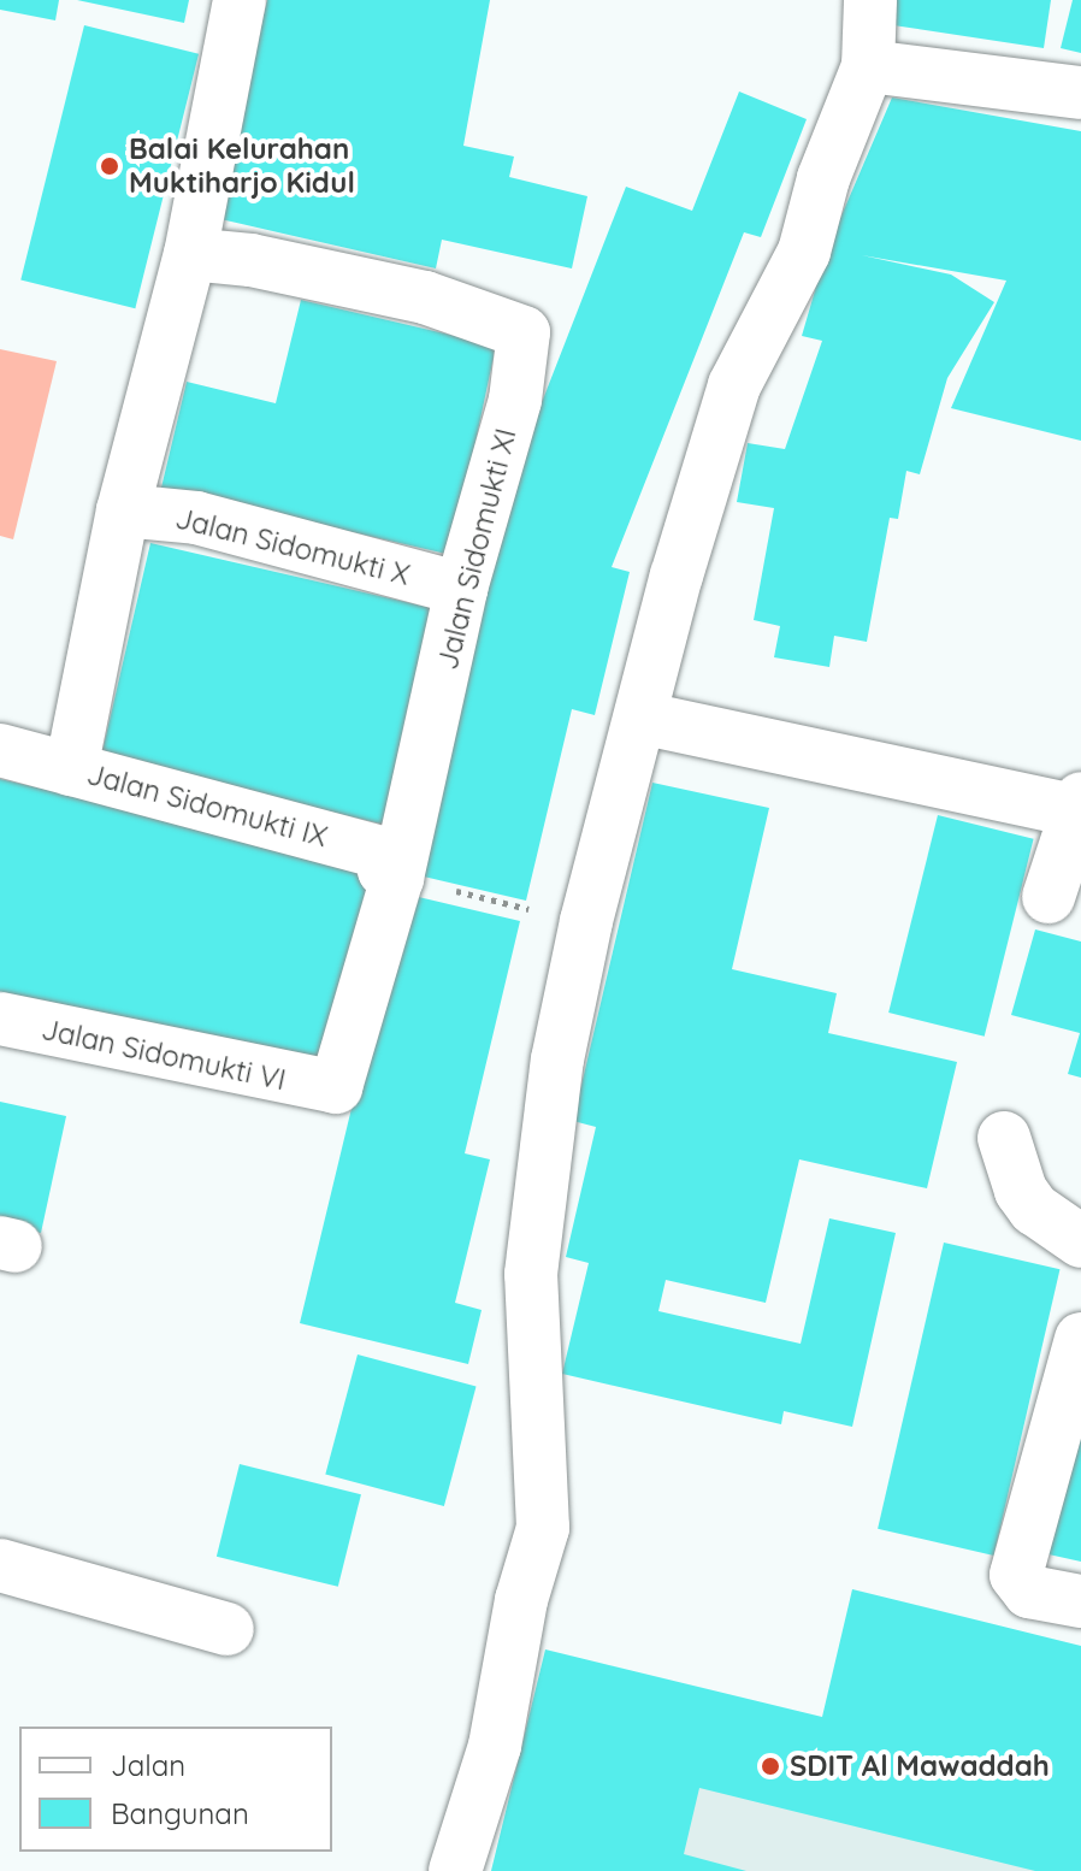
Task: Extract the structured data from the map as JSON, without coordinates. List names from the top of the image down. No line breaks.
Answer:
{"streets":{"street":["Jalan Sidomukti X","Jalan Sidomukti XI","Jalan Sidomukti IX","Jalan Sidomukti VI"]},"crossings":[["Jalan Sidomukti X","Jalan Sidomukti XI"],["Jalan Sidomukti XI","Jalan Sidomukti IX"],["Jalan Sidomukti XI","Jalan Sidomukti VI"]],"places":["Balai Kelurahan Muktiharjo Kidul","SDIT Al Mawaddah"],"legend":["Jalan","Bangunan"]}
